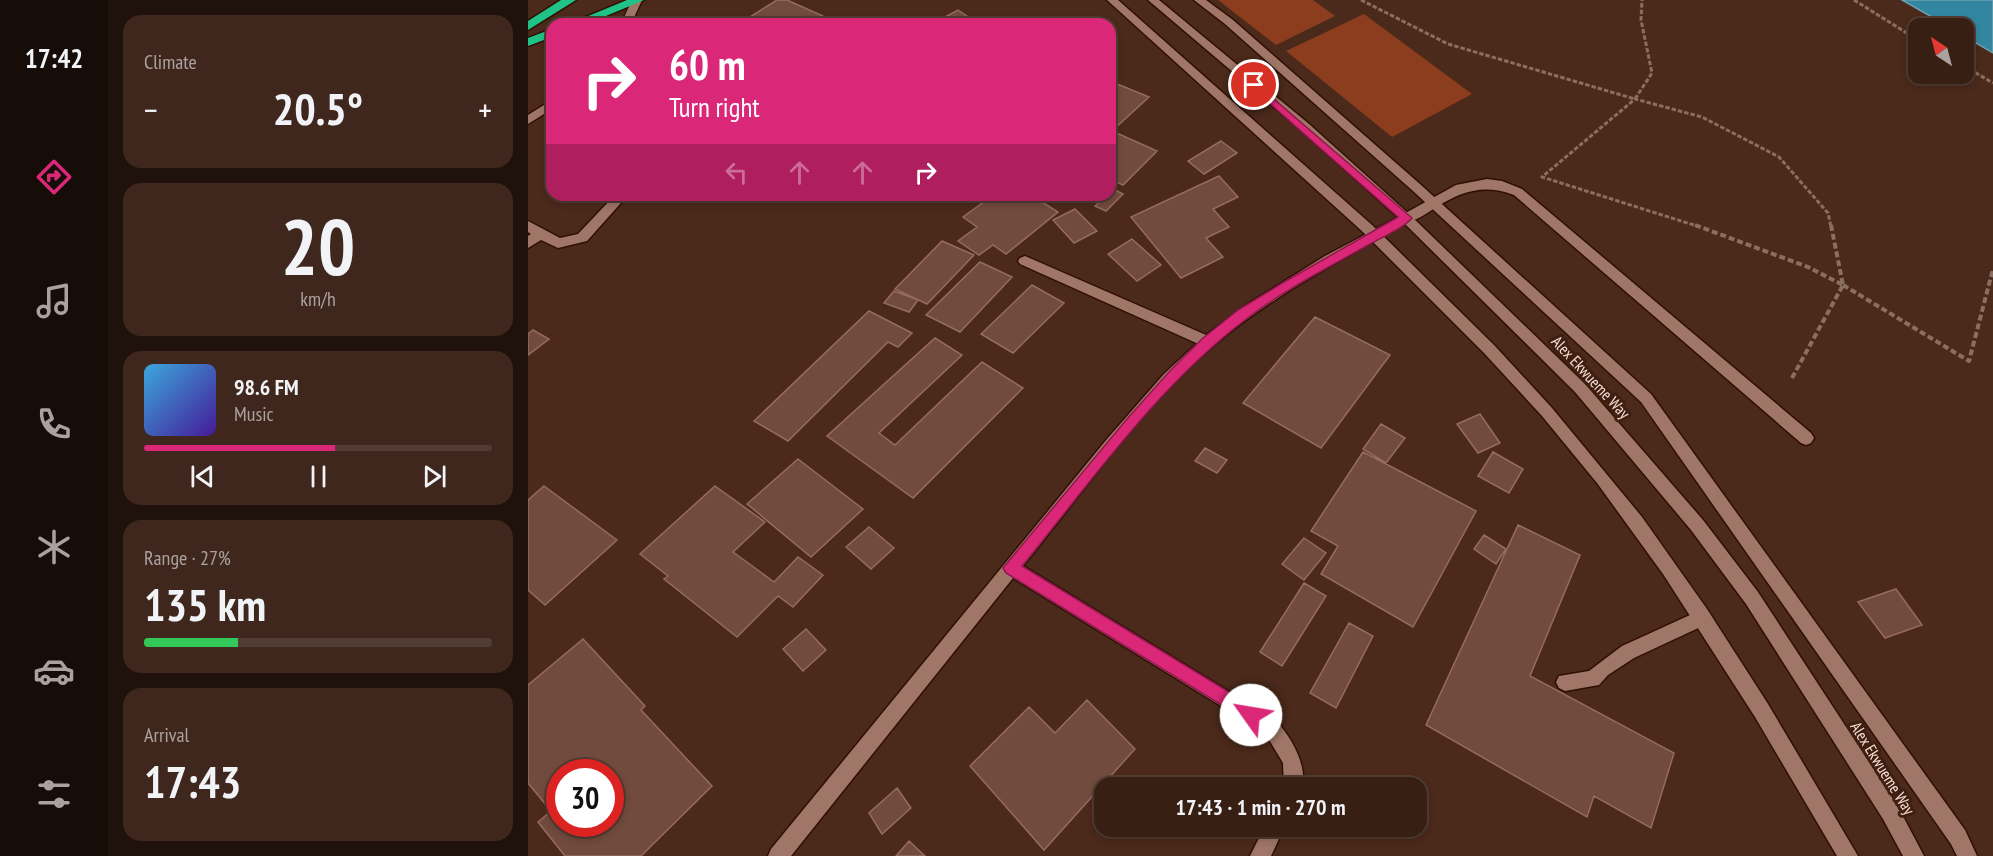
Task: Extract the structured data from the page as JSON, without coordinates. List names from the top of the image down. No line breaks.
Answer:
{"streets":{"street":["Alex Ekwueme Way"]},"north":"top left","page":{"tabs":"17:42","tile":["Climate",["20","km/h"],["Range · 27%","135 km"],["Arrival","17:43"]],"turn":["60 m","Turn right"],"heat":["−","20.5°","+"],"song":["98.6 FM","Music"],"limit":"30","trip":"17:43 · 1 min · 270 m"}}
